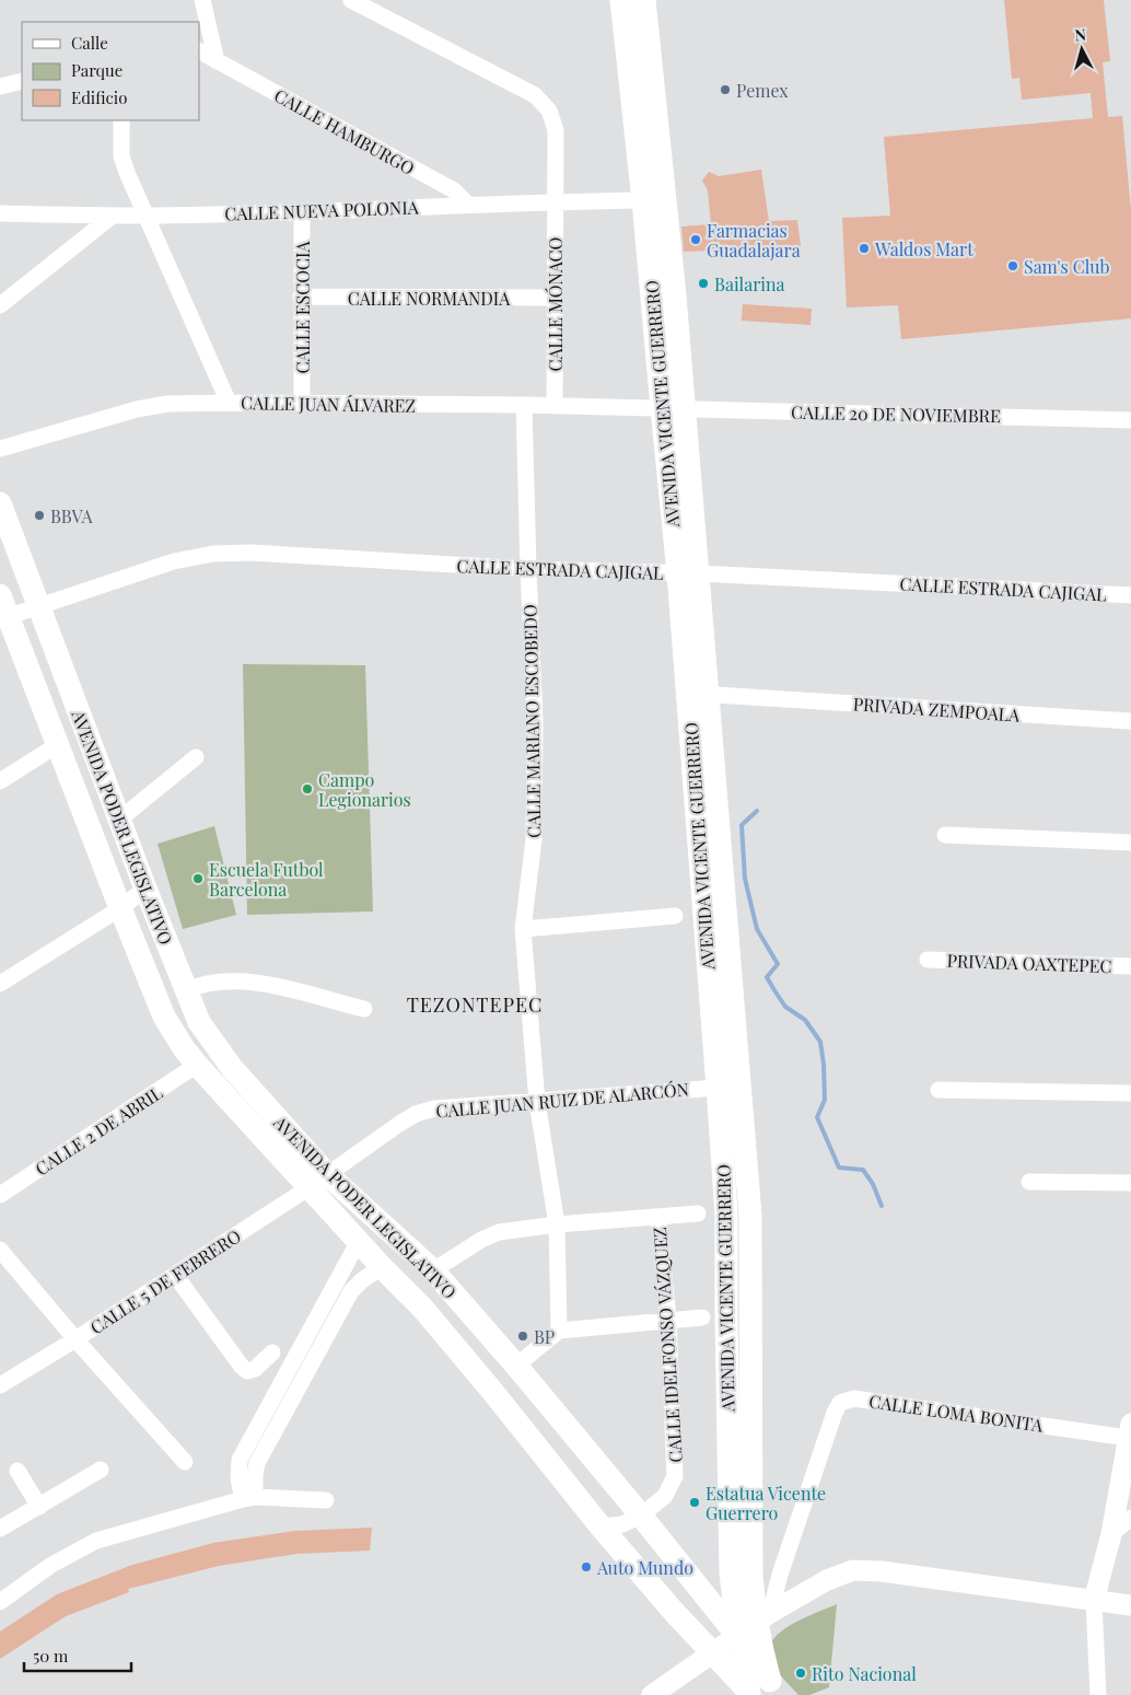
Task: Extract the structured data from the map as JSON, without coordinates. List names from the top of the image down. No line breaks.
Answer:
{"streets":{"main road":["AVENIDA VICENTE GUERRERO","AVENIDA PODER LEGISLATIVO"],"street":["CALLE HAMBURGO","CALLE NUEVA POLONIA","CALLE NORMANDIA","CALLE MÓNACO","CALLE ESCOCIA","CALLE JUAN ÁLVAREZ","CALLE 20 DE NOVIEMBRE","CALLE ESTRADA CAJIGAL","PRIVADA ZEMPOALA","CALLE MARIANO ESCOBEDO","PRIVADA OAXTEPEC","CALLE JUAN RUIZ DE ALARCÓN","CALLE 2 DE ABRIL","CALLE 5 DE FEBRERO","CALLE IDELFONSO VÁZQUEZ","CALLE LOMA BONITA"]},"crossings":[["CALLE HAMBURGO","CALLE NUEVA POLONIA"],["CALLE NUEVA POLONIA","CALLE MÓNACO"],["CALLE NUEVA POLONIA","CALLE ESCOCIA"],["CALLE NUEVA POLONIA","AVENIDA VICENTE GUERRERO"],["CALLE NORMANDIA","CALLE MÓNACO"],["CALLE NORMANDIA","CALLE ESCOCIA"],["CALLE MÓNACO","CALLE JUAN ÁLVAREZ"],["CALLE ESCOCIA","CALLE JUAN ÁLVAREZ"],["CALLE JUAN ÁLVAREZ","AVENIDA VICENTE GUERRERO"],["CALLE JUAN ÁLVAREZ","CALLE 20 DE NOVIEMBRE"],["CALLE JUAN ÁLVAREZ","CALLE MARIANO ESCOBEDO"],["AVENIDA VICENTE GUERRERO","CALLE 20 DE NOVIEMBRE"],["AVENIDA VICENTE GUERRERO","CALLE ESTRADA CAJIGAL"],["AVENIDA VICENTE GUERRERO","PRIVADA ZEMPOALA"],["AVENIDA VICENTE GUERRERO","AVENIDA PODER LEGISLATIVO"],["AVENIDA VICENTE GUERRERO","CALLE JUAN RUIZ DE ALARCÓN"],["AVENIDA VICENTE GUERRERO","CALLE LOMA BONITA"],["CALLE ESTRADA CAJIGAL","CALLE MARIANO ESCOBEDO"],["CALLE ESTRADA CAJIGAL","AVENIDA PODER LEGISLATIVO"],["CALLE MARIANO ESCOBEDO","CALLE JUAN RUIZ DE ALARCÓN"],["AVENIDA PODER LEGISLATIVO","CALLE JUAN RUIZ DE ALARCÓN"],["AVENIDA PODER LEGISLATIVO","CALLE 2 DE ABRIL"],["AVENIDA PODER LEGISLATIVO","CALLE 5 DE FEBRERO"],["AVENIDA PODER LEGISLATIVO","CALLE IDELFONSO VÁZQUEZ"],["CALLE JUAN RUIZ DE ALARCÓN","CALLE 5 DE FEBRERO"]],"districts":["TEZONTEPEC"],"places":["Pemex","Farmacias Guadalajara","Waldos Mart","Sam's Club","Bailarina","BBVA","Campo Legionarios","Escuela Futbol Barcelona","BP","Estatua Vicente Guerrero","Auto Mundo","Rito Nacional"],"legend":["Calle","Parque","Edificio"],"scale_bar":"50 m","north":"top"}
